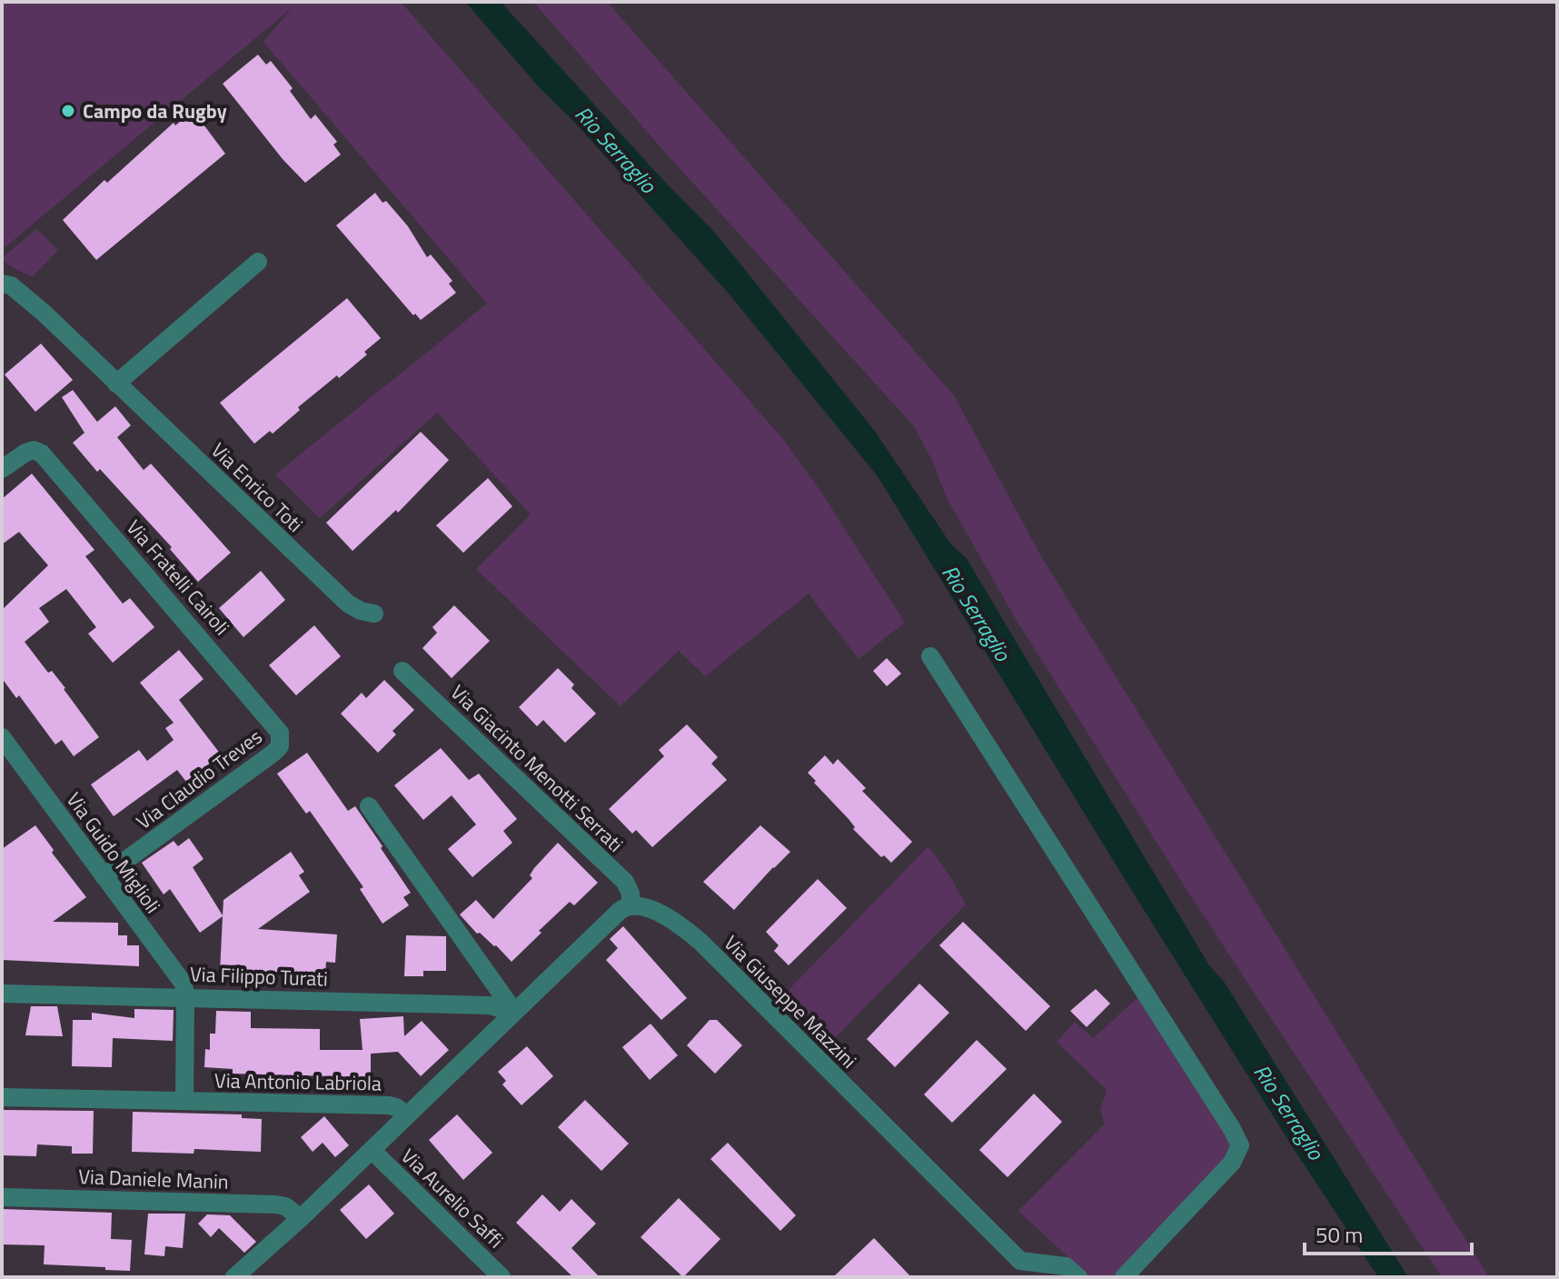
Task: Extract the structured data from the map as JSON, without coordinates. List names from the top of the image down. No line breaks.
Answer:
{"streets":{"street":["Via Enrico Toti","Via Fratelli Cairoli","Via Giacinto Menotti Serrati","Via Claudio Treves","Via Guido Miglioli","Via Filippo Turati","Via Giuseppe Mazzini","Via Antonio Labriola","Via Daniele Manin","Via Aurelio Saffi"]},"crossings":[["Via Fratelli Cairoli","Via Claudio Treves"],["Via Giacinto Menotti Serrati","Via Giuseppe Mazzini"],["Via Claudio Treves","Via Guido Miglioli"],["Via Guido Miglioli","Via Filippo Turati"],["Via Guido Miglioli","Via Antonio Labriola"],["Via Filippo Turati","Via Antonio Labriola"]],"water":["Rio Serraglio"],"places":["Campo da Rugby"],"scale_bar":"50 m"}
